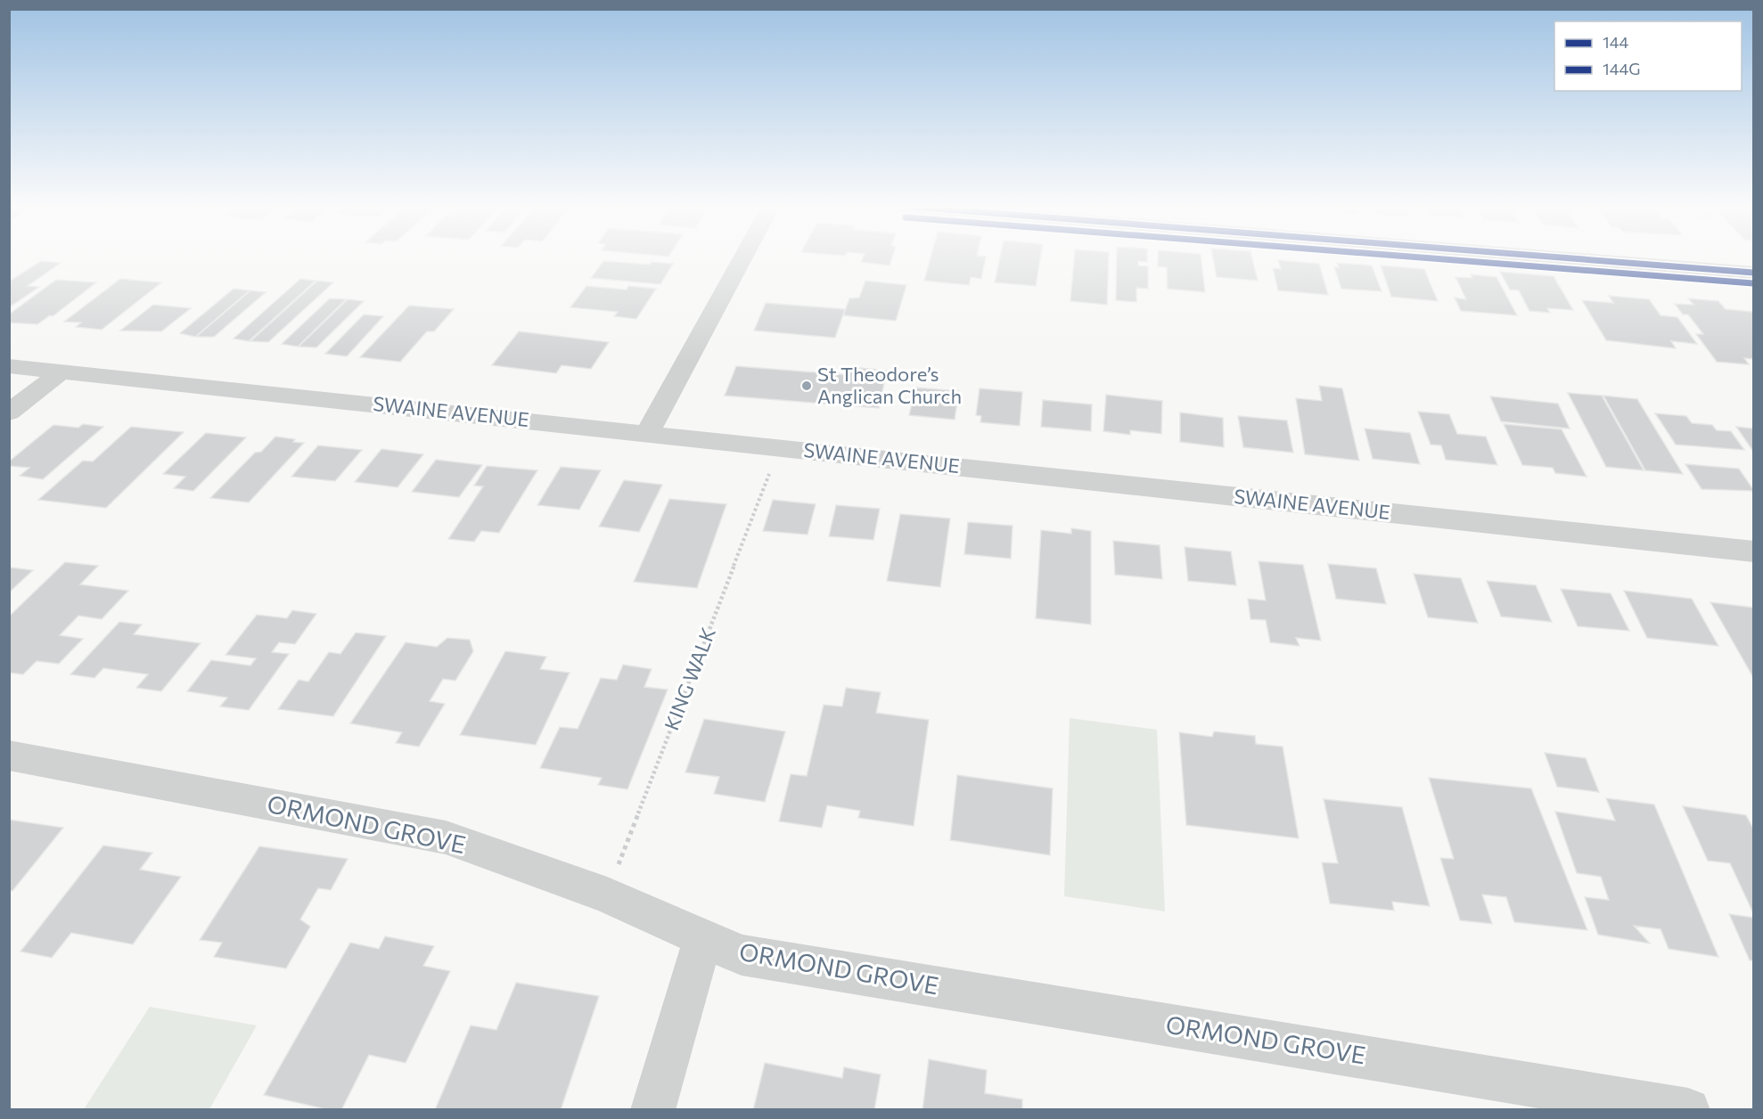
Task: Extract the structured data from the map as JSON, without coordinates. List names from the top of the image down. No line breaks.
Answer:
{"streets":{"street":["SWAINE AVENUE","ORMOND GROVE"],"path":["KING WALK"]},"crossings":[["KING WALK","ORMOND GROVE"]],"places":["St Theodore’s Anglican Church"],"lines":["transit line 144","transit line 144G"],"legend":["144","144G"]}
